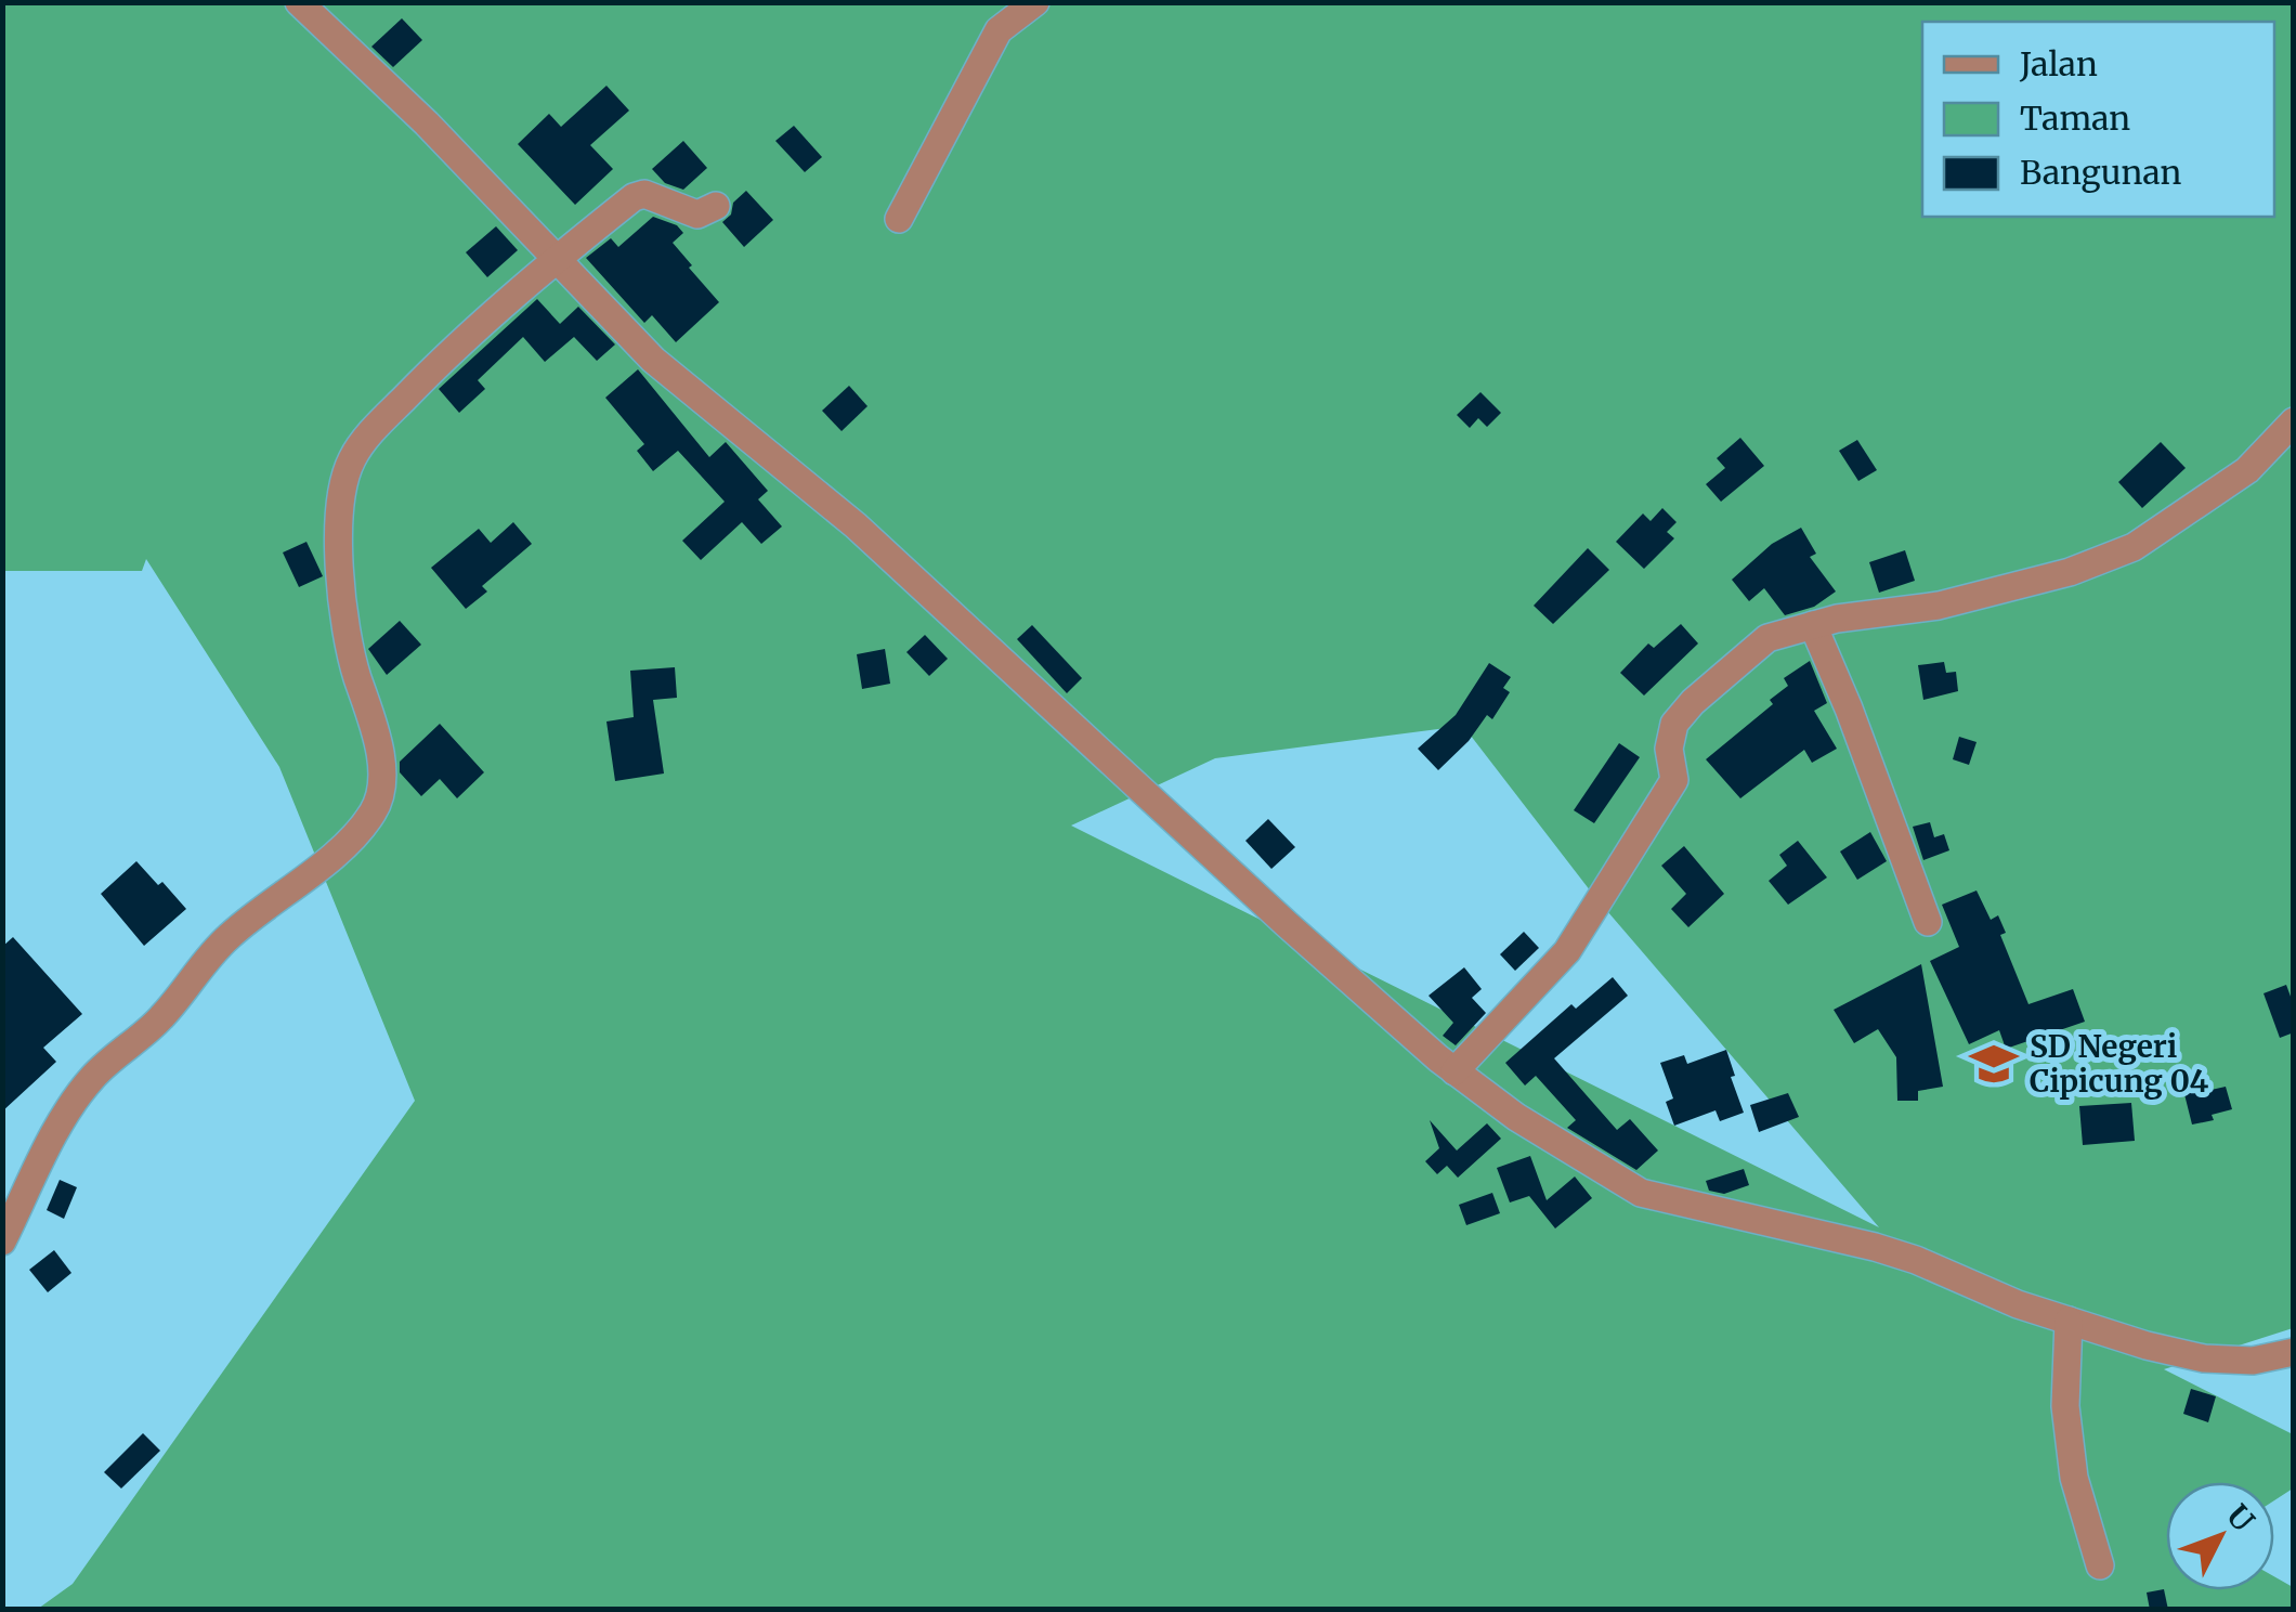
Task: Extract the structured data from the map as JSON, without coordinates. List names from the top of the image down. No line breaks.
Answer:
{"places":{"school or university":["SD Negeri Cipicung 04"]},"legend":["Jalan","Taman","Bangunan"],"north":"top right"}
